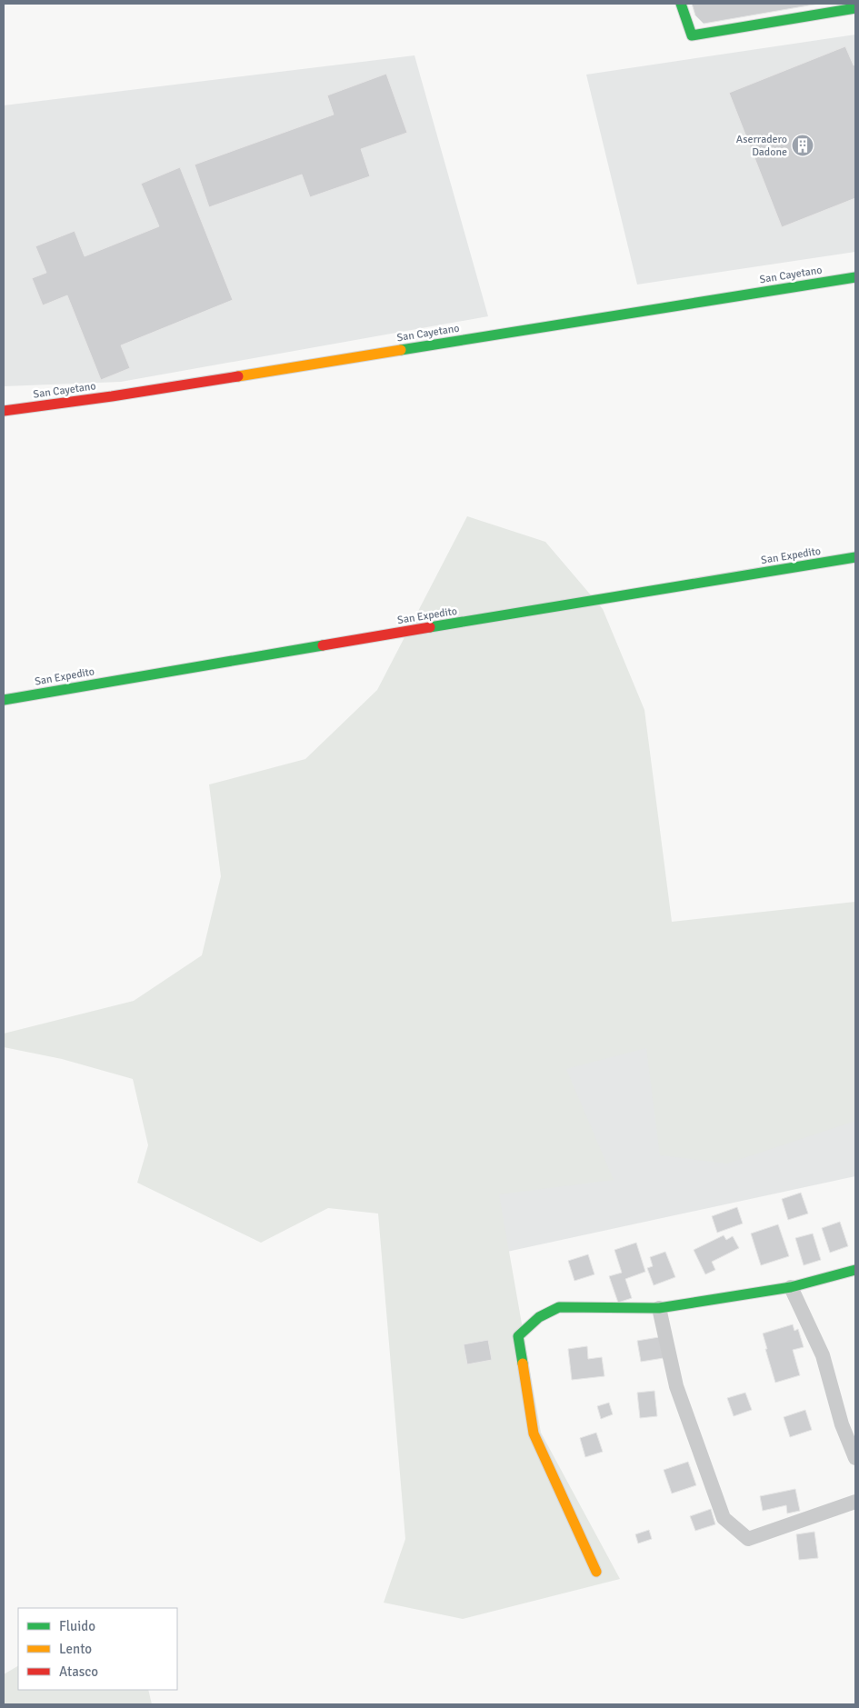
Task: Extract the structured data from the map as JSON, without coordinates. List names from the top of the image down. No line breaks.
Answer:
{"streets":{"street":["San Cayetano","San Expedito"]},"places":{"building":["Aserradero Dadone"]},"legend":["Fluido","Lento","Atasco"]}
